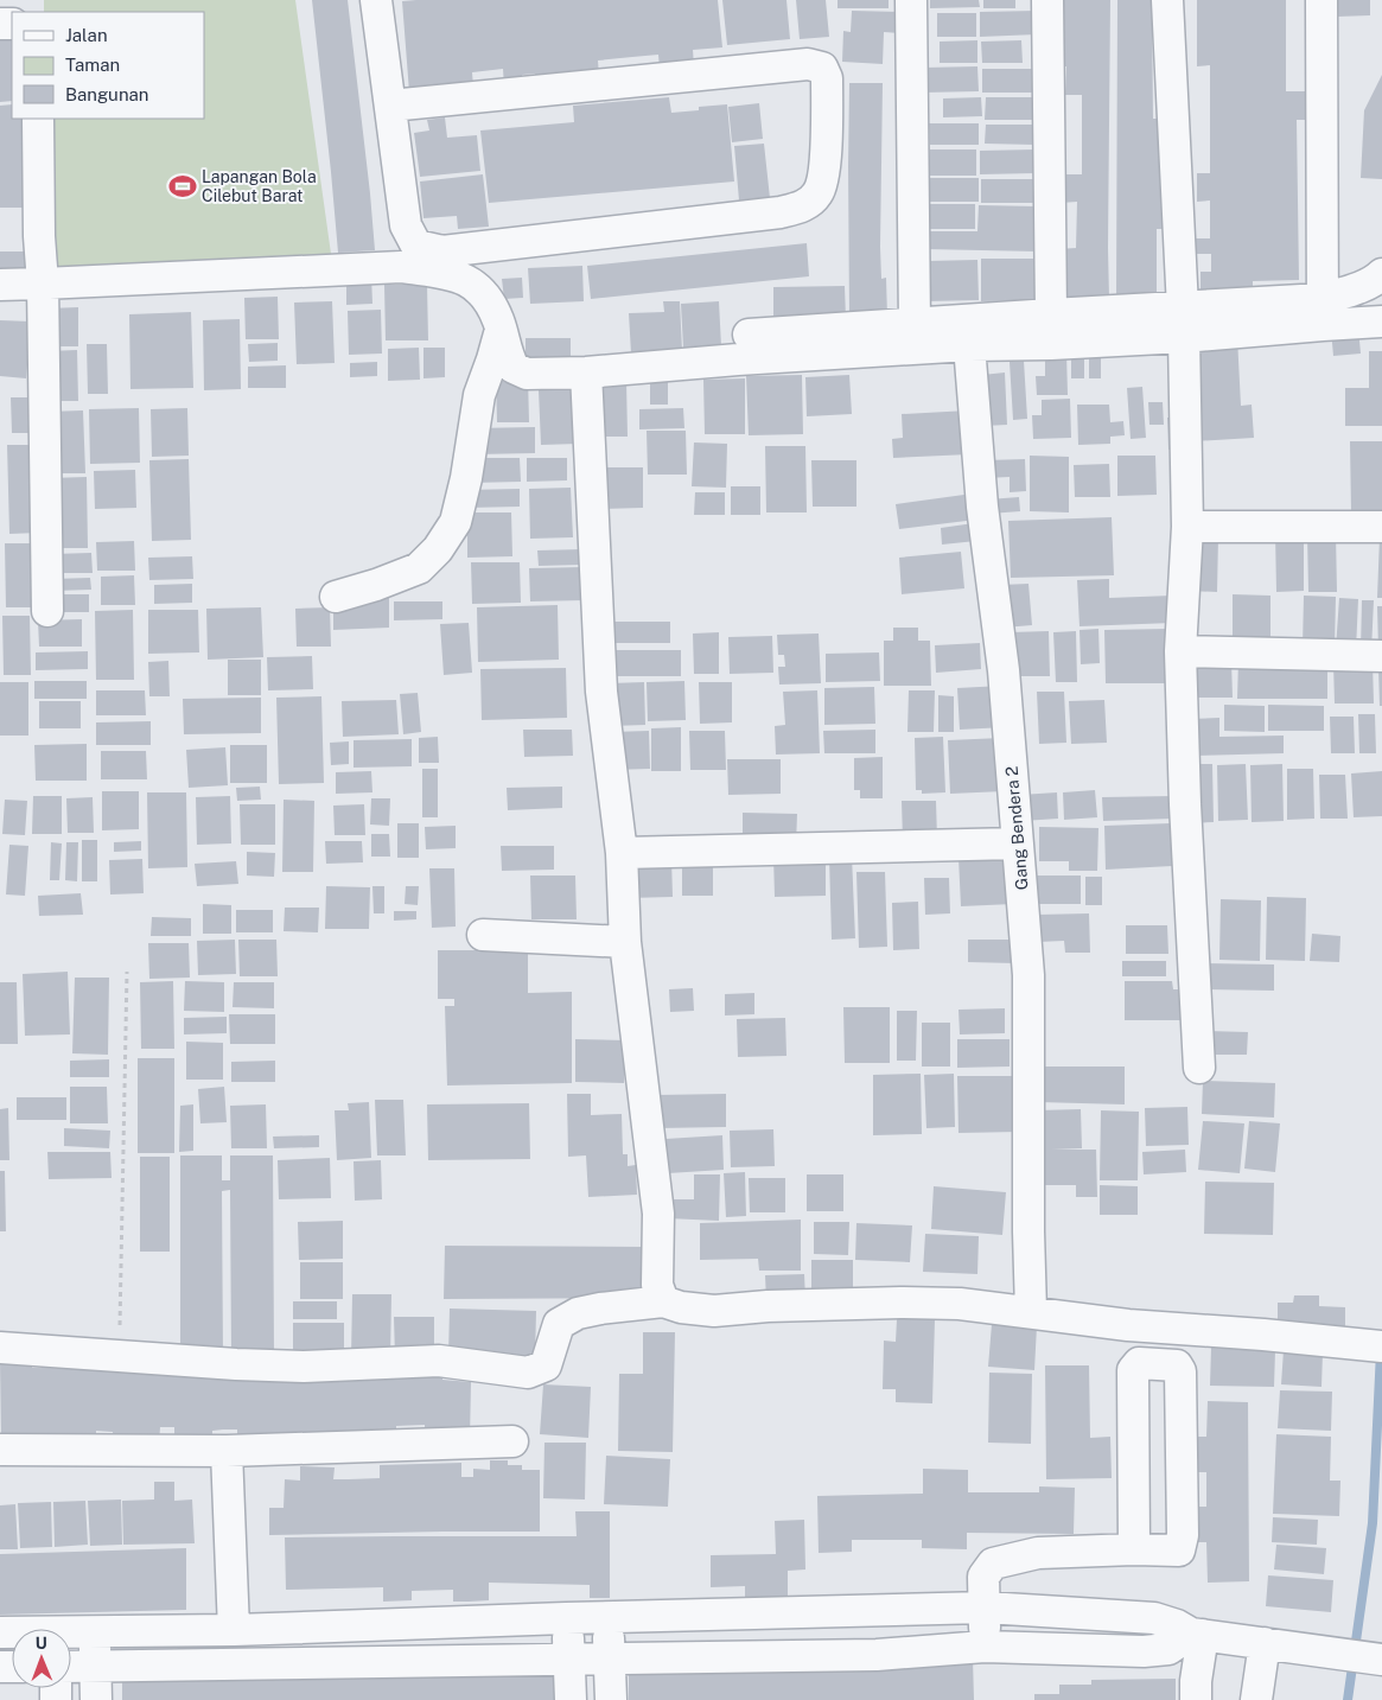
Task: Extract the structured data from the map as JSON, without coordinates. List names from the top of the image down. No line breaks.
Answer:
{"streets":{"street":["Gang Bendera 2"]},"places":{"sports":["Lapangan Bola Cilebut Barat"]},"legend":["Jalan","Taman","Bangunan"],"north":"top"}
